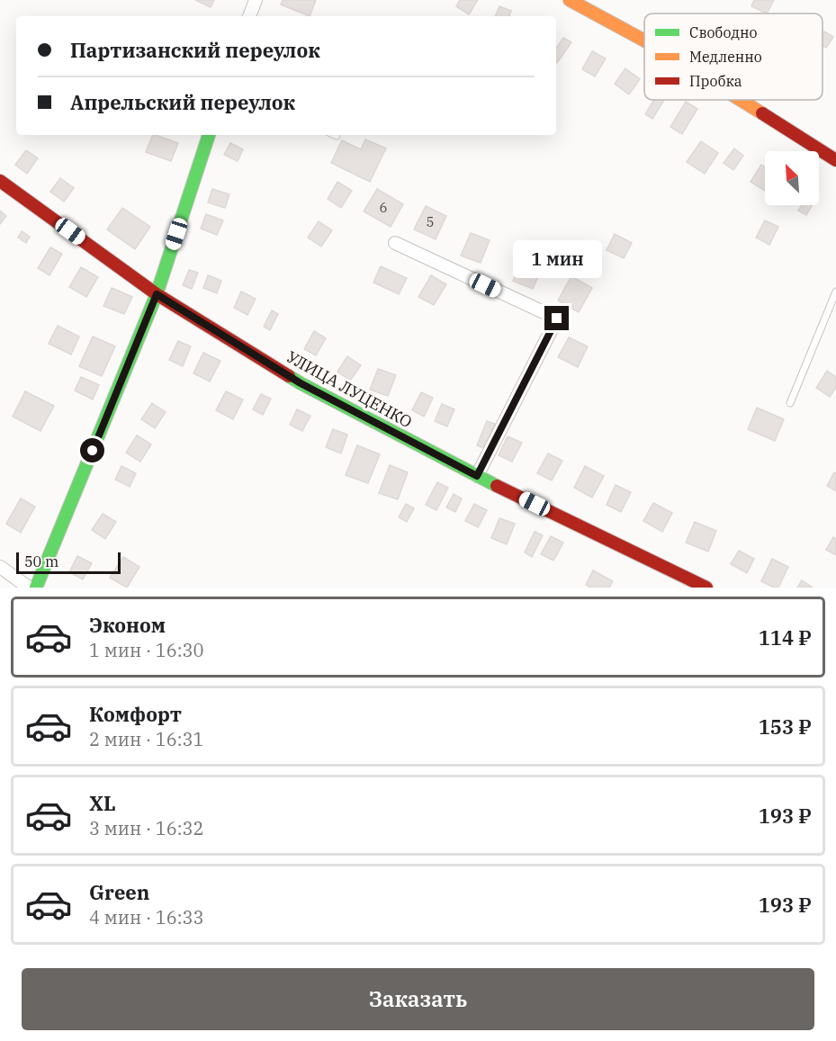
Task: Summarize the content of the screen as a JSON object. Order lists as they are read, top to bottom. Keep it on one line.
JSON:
{"streets":{"street":["УЛИЦА ЛУЦЕНКО"]},"house_numbers":["6","5"],"legend":["Свободно","Медленно","Пробка"],"scale_bar":"50 m","north":"top left","page":{"banner":["Партизанский переулок","Апрельский переулок"],"bubble":"1 мин","scale":"50 m","list":[{"name":"Эконом","note":"1 мин · 16:30","value":"114 ₽"},{"name":"Комфорт","note":"2 мин · 16:31","value":"153 ₽"},{"name":"XL","note":"3 мин · 16:32","value":"193 ₽"},{"name":"Green","note":"4 мин · 16:33","value":"193 ₽"}],"buttons":"Заказать"}}
